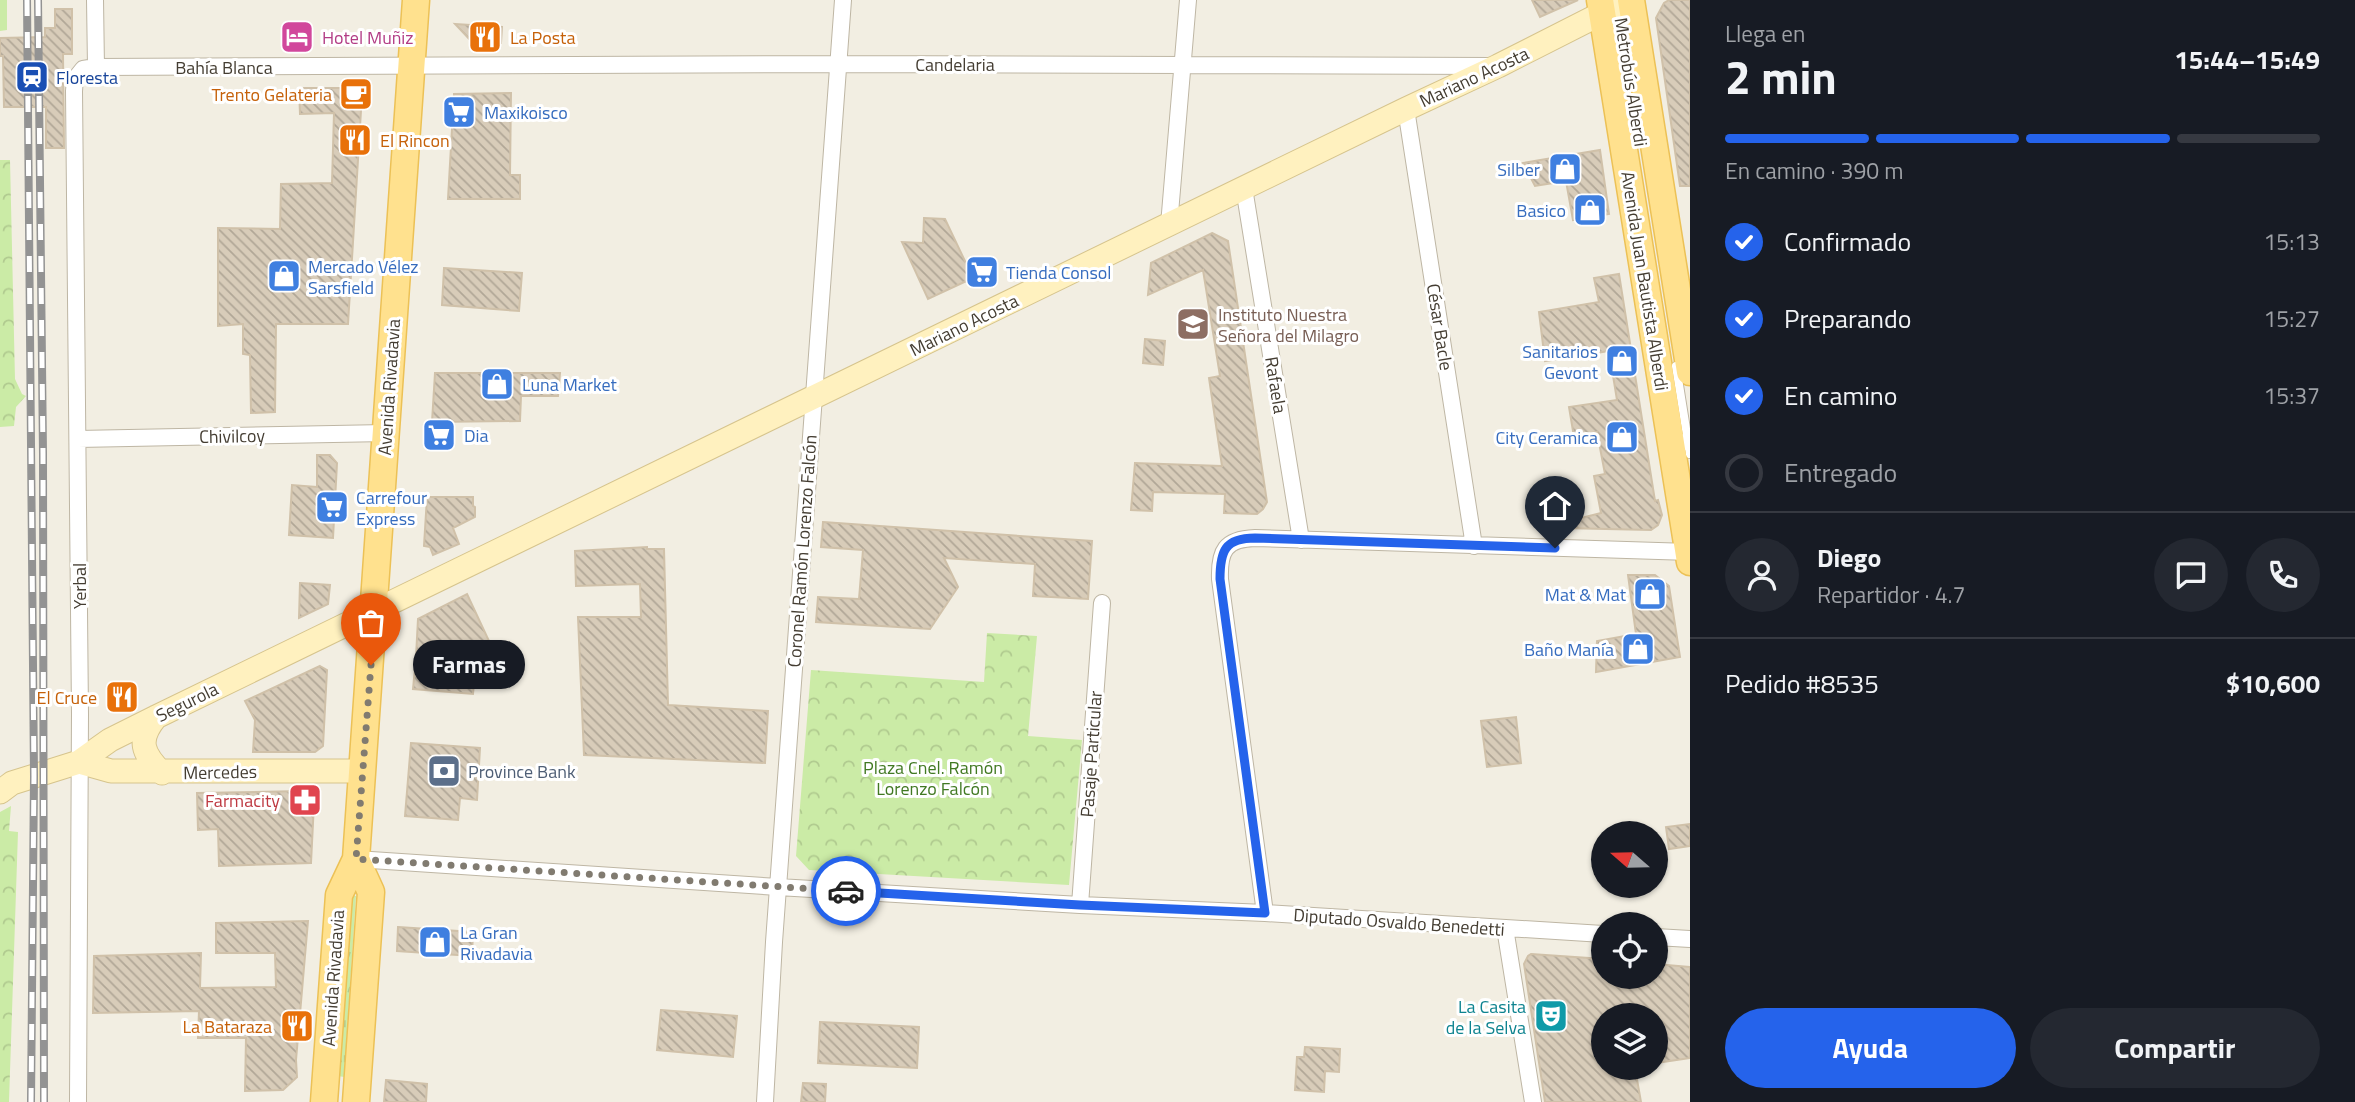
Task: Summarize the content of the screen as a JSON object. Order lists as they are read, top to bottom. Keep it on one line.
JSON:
{"streets":{"main road":["Avenida Juan Bautista Alberdi","Avenida Rivadavia"],"street":["Candelaria","Bahía Blanca","Mariano Acosta","César Bacle","Rafaela","Chivilcoy","Coronel Ramón Lorenzo Falcón","Yerbal","Segurola","Pasaje Particular","Mercedes","Diputado Osvaldo Benedetti"]},"crossings":[["Candelaria","Bahía Blanca"],["Candelaria","Mariano Acosta"],["Candelaria","Avenida Rivadavia"],["Candelaria","Coronel Ramón Lorenzo Falcón"],["Bahía Blanca","Avenida Rivadavia"],["Bahía Blanca","Yerbal"],["Mariano Acosta","Avenida Juan Bautista Alberdi"],["Mariano Acosta","César Bacle"],["Mariano Acosta","Rafaela"],["Mariano Acosta","Avenida Rivadavia"],["Mariano Acosta","Coronel Ramón Lorenzo Falcón"],["Mariano Acosta","Segurola"],["Avenida Rivadavia","Chivilcoy"],["Avenida Rivadavia","Segurola"],["Avenida Rivadavia","Mercedes"],["Avenida Rivadavia","Diputado Osvaldo Benedetti"],["Chivilcoy","Yerbal"],["Coronel Ramón Lorenzo Falcón","Diputado Osvaldo Benedetti"],["Yerbal","Segurola"],["Yerbal","Mercedes"],["Segurola","Mercedes"],["Pasaje Particular","Diputado Osvaldo Benedetti"]],"parks":["Plaza Cnel. Ramón Lorenzo Falcón"],"places":{"hotel":["Hotel Muñiz"],"restaurant":["La Posta","El Rincon","El Cruce","La Bataraza"],"station":["Floresta"],"cafe":["Trento Gelateria"],"supermarket":["Maxikoisco","Tienda Consol","Dia","Carrefour Express"],"shop":["Silber","Basico","Mercado Vélez Sarsfield","Sanitarios Gevont","Luna Market","City Ceramica","Mat & Mat","Baño Manía","La Gran Rivadavia"],"school or university":["Instituto Nuestra Señora del Milagro"],"other":["Farmas"],"bank":["Province Bank"],"pharmacy":["Farmacity"],"theatre":["La Casita de la Selva"]},"north":"left","page":{"heading":["2 min","Llega en","15:44–15:49"],"panel":["Diego","Repartidor · 4.7","Pedido #8535","$10,600"],"bar":"En camino · 390 m","list":[["Confirmado","15:13"],["Preparando","15:27"],["En camino","15:37"],"Entregado"],"bubble":"Farmas","buttons":["Ayuda","Compartir"]}}
